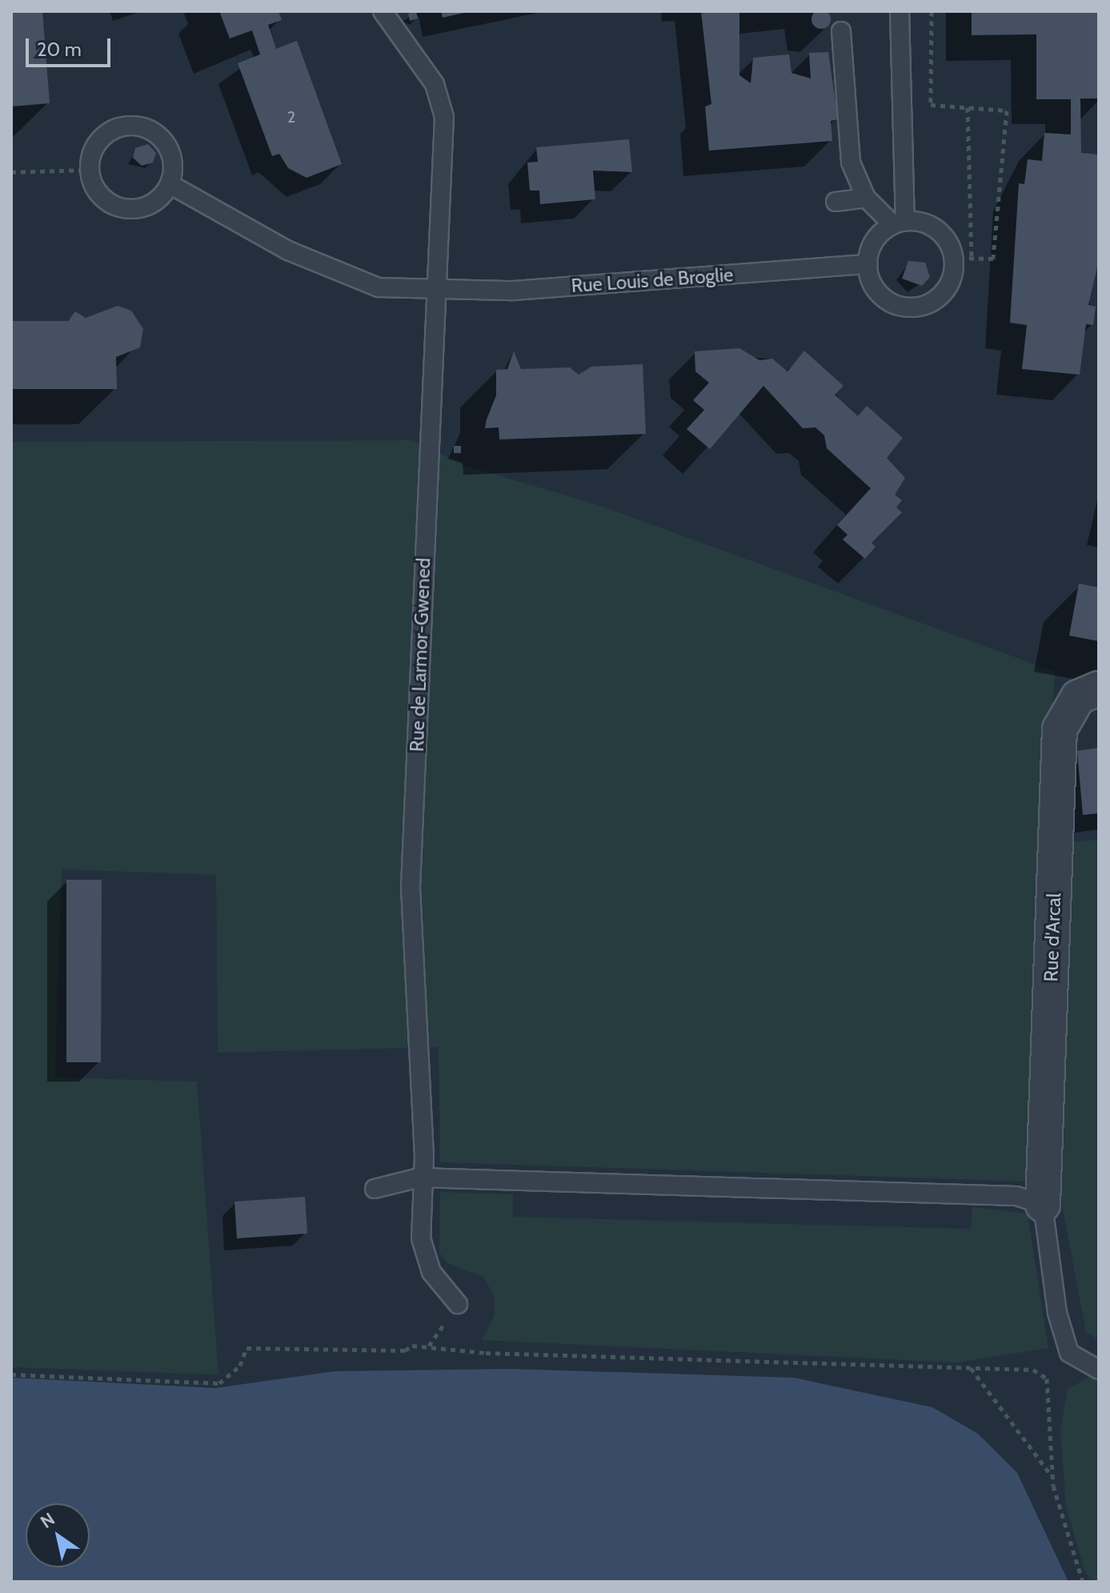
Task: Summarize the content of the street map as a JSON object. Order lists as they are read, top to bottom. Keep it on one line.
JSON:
{"streets":{"street":["Rue d'Arcal"],"lane":["Rue Louis de Broglie","Rue de Larmor-Gwened"]},"crossings":[["Rue Louis de Broglie","Rue de Larmor-Gwened"]],"house_numbers":["2"],"scale_bar":"20 m","north":"top left"}
